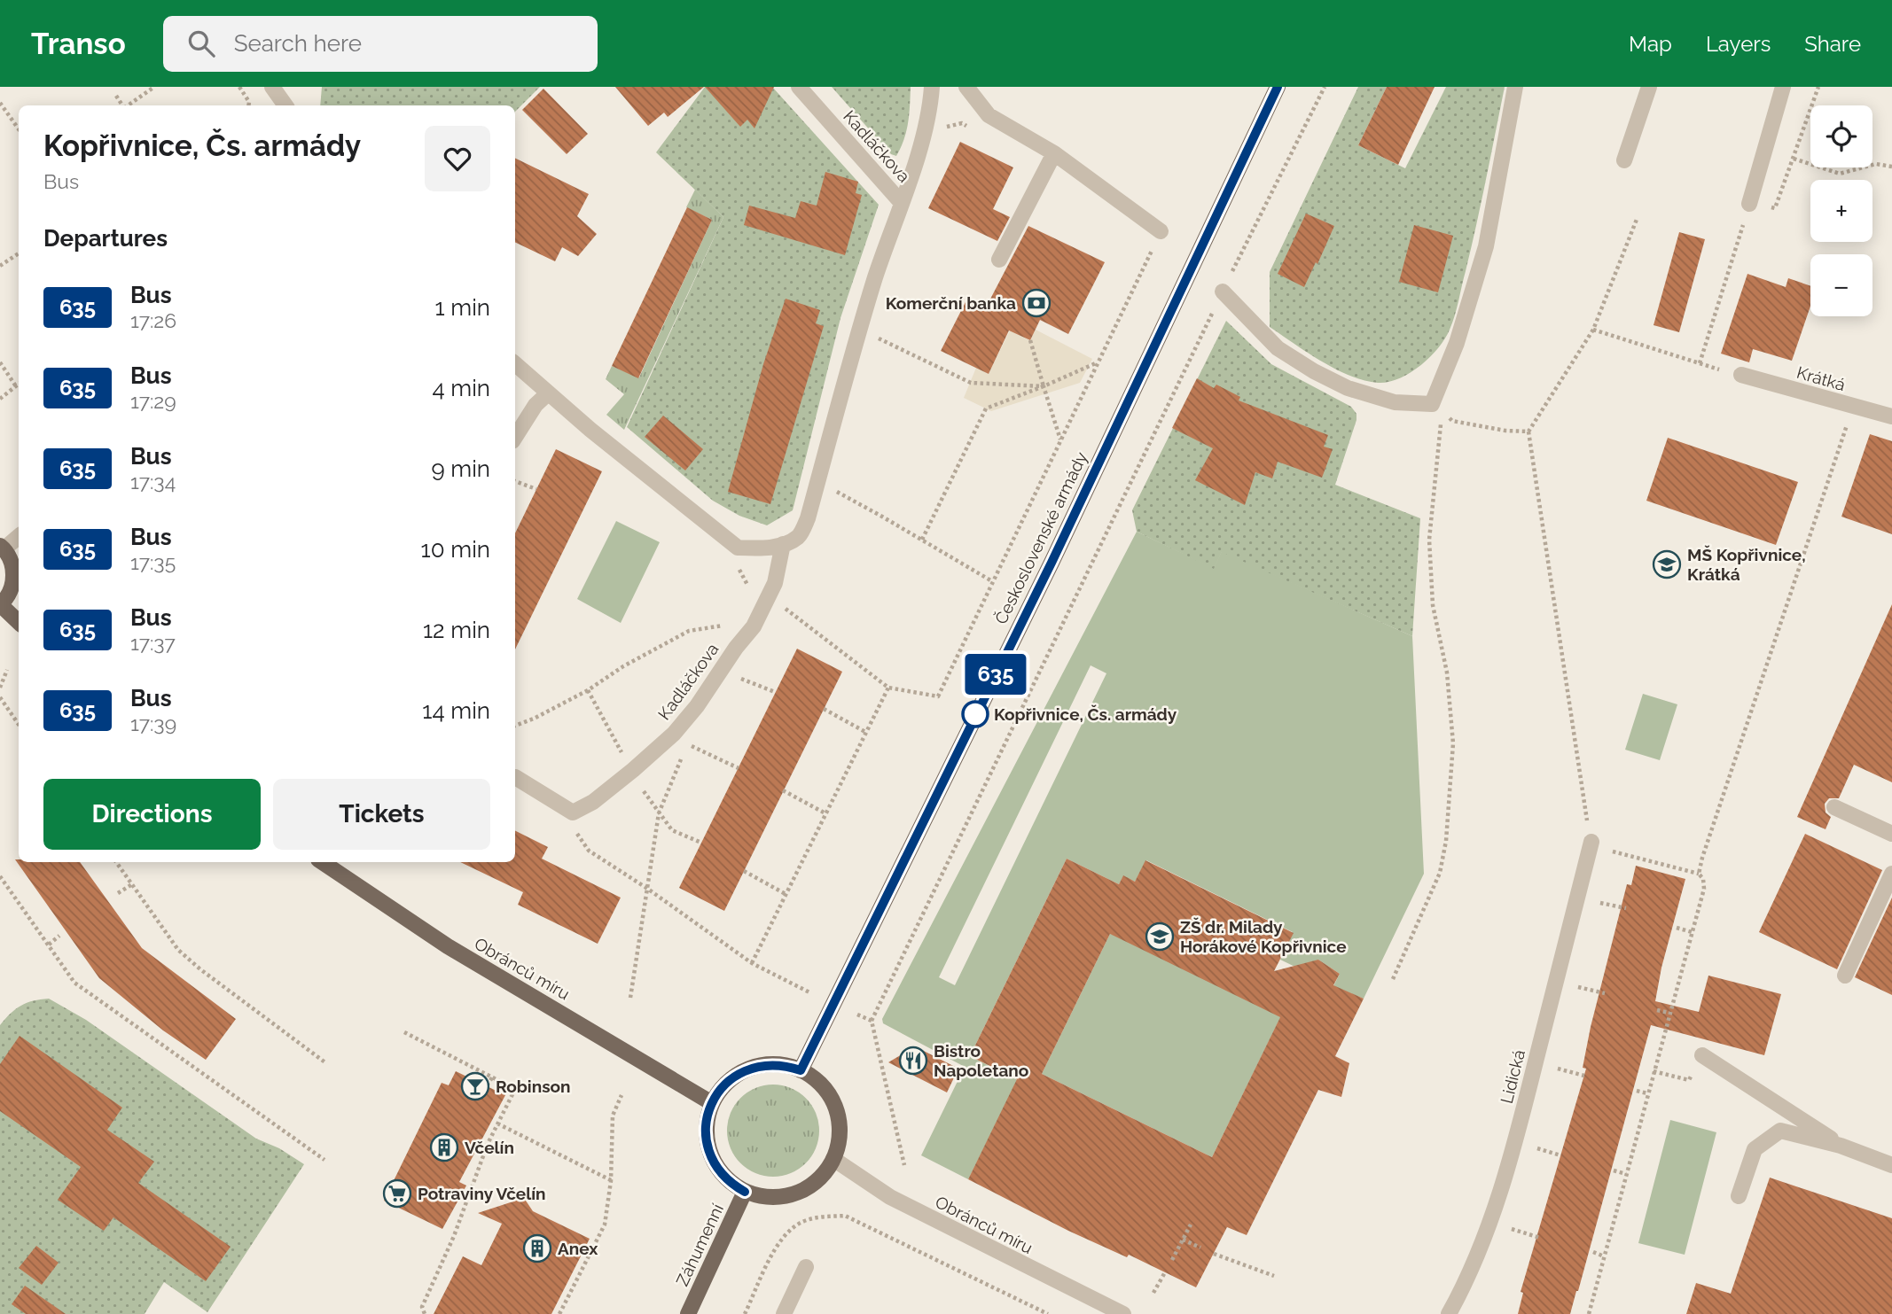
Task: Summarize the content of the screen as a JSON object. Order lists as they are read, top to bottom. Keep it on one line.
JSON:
{"streets":{"main road":["Československé armády","Obránců míru","Záhumenní"],"street":["Kadláčkova","Krátká","Lidická"]},"crossings":[["Československé armády","Obránců míru"],["Československé armády","Záhumenní"],["Obránců míru","Záhumenní"]],"places":{"bank":["Komerční banka"],"school or university":["MŠ Kopřivnice, Krátká","ZŠ dr. Milady Horákové Kopřivnice"],"other":["Kopřivnice, Čs. armády"],"restaurant":["Bistro Napoletano"],"bar":["Robinson"],"building":["Včelín","Anex"],"supermarket":["Potraviny Včelín"]},"lines":["bus line 635"],"page":{"header":"Transo","search":"Search here","nav":["Map","Layers","Share"],"on_map":"635","map_buttons":["+","−"],"heading":[["Kopřivnice, Čs. armády","Bus"],"Departures"],"list":[{"mark":"635","name":"Bus","note":"17:26","value":"1 min"},{"mark":"635","name":"Bus","note":"17:29","value":"4 min"},{"mark":"635","name":"Bus","note":"17:34","value":"9 min"},{"mark":"635","name":"Bus","note":"17:35","value":"10 min"},{"mark":"635","name":"Bus","note":"17:37","value":"12 min"},{"mark":"635","name":"Bus","note":"17:39","value":"14 min"}],"buttons":["Directions","Tickets"]}}
